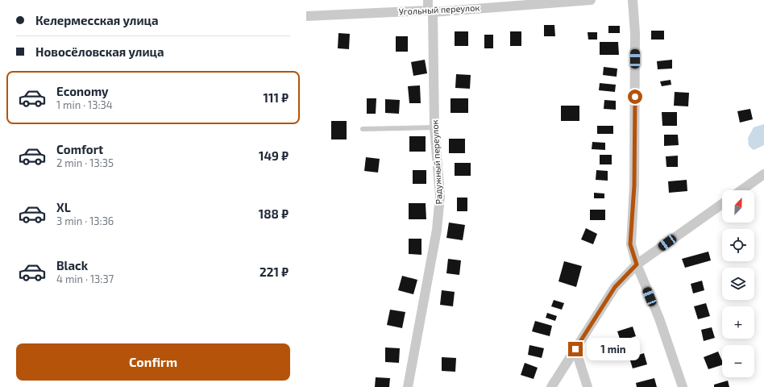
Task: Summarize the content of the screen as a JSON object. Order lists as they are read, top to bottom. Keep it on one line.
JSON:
{"streets":{"street":["Угольный переулок","Радужный переулок"]},"crossings":[["Угольный переулок","Радужный переулок"]],"north":"top right","page":{"banner":["Келермесская улица","Новосёловская улица"],"list":[{"name":"Economy","note":"1 min · 13:34","value":"111 ₽"},{"name":"Comfort","note":"2 min · 13:35","value":"149 ₽"},{"name":"XL","note":"3 min · 13:36","value":"188 ₽"},{"name":"Black","note":"4 min · 13:37","value":"221 ₽"}],"map_buttons":["+","−"],"buttons":"Confirm","bubble":"1 min"}}
